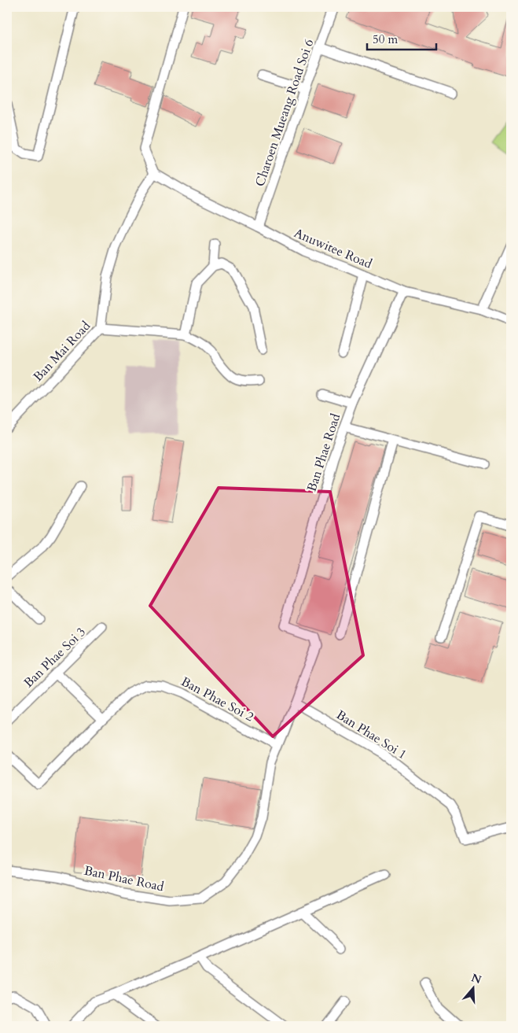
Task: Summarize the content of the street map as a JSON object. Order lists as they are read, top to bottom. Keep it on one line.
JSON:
{"streets":{"street":["Charoen Mueang Road Soi 6","Anuwitee Road","Ban Mai Road","Ban Phae Road","Ban Phae Soi 3","Ban Phae Soi 2","Ban Phae Soi 1"]},"crossings":[["Charoen Mueang Road Soi 6","Anuwitee Road"],["Anuwitee Road","Ban Mai Road"],["Anuwitee Road","Ban Phae Road"],["Ban Phae Road","Ban Phae Soi 2"],["Ban Phae Road","Ban Phae Soi 1"]],"scale_bar":"50 m","north":"top"}
